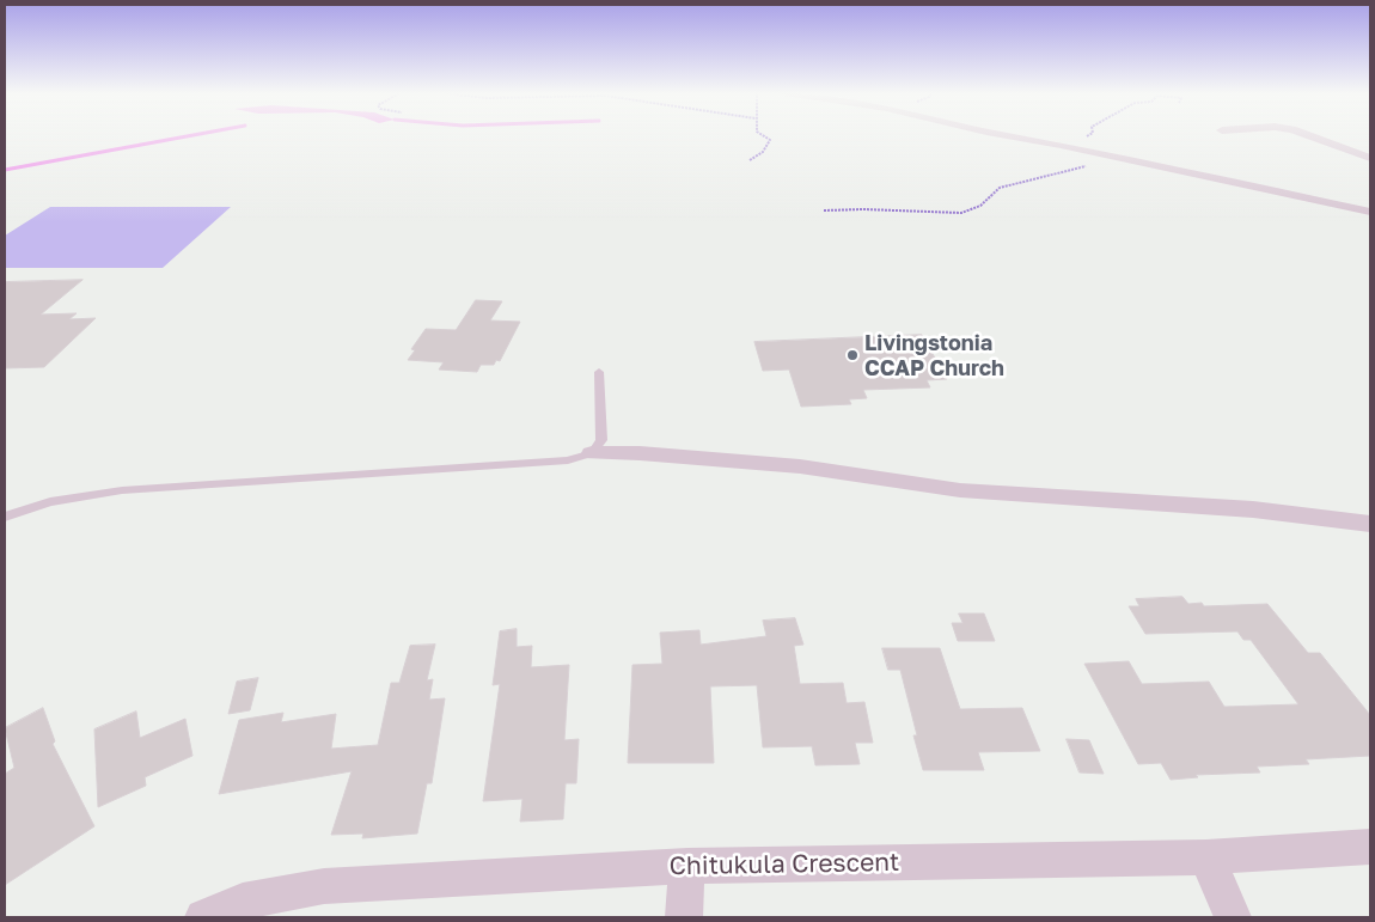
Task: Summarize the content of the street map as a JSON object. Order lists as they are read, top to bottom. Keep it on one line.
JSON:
{"streets":{"street":["Chitukula Crescent"]},"places":["Livingstonia CCAP Church"]}
